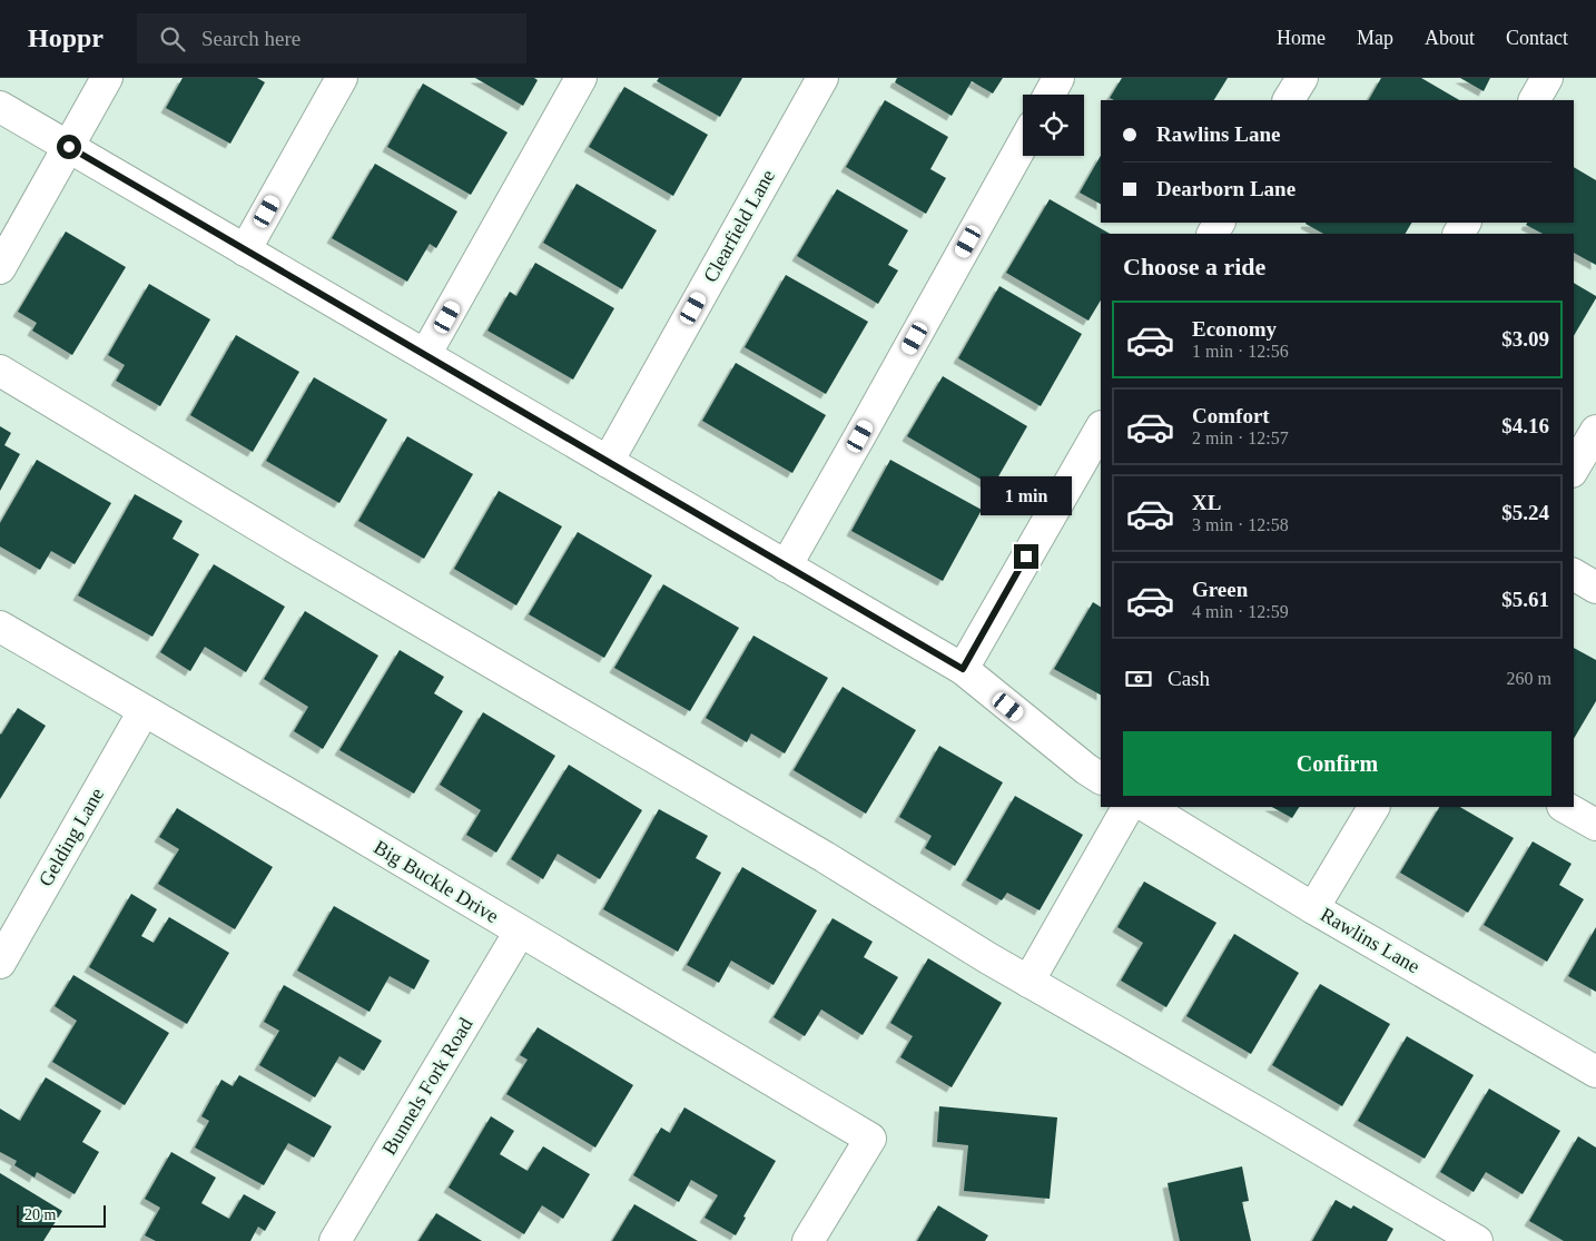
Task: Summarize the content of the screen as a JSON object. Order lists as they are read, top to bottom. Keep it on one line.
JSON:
{"streets":{"street":["Clearfield Lane","Gelding Lane","Big Buckle Drive","Rawlins Lane","Bunnels Fork Road"]},"crossings":[["Gelding Lane","Big Buckle Drive"],["Big Buckle Drive","Bunnels Fork Road"]],"scale_bar":"20 m","page":{"header":"Hoppr","search":"Search here","nav":["Home","Map","About","Contact"],"banner":["Rawlins Lane","Dearborn Lane"],"heading":"Choose a ride","list":[{"name":"Economy","note":"1 min · 12:56","value":"$3.09"},{"name":"Comfort","note":"2 min · 12:57","value":"$4.16"},{"name":"XL","note":"3 min · 12:58","value":"$5.24"},{"name":"Green","note":"4 min · 12:59","value":"$5.61"}],"bubble":"1 min","pay":["Cash","260 m"],"buttons":"Confirm","scale":"20 m"}}
